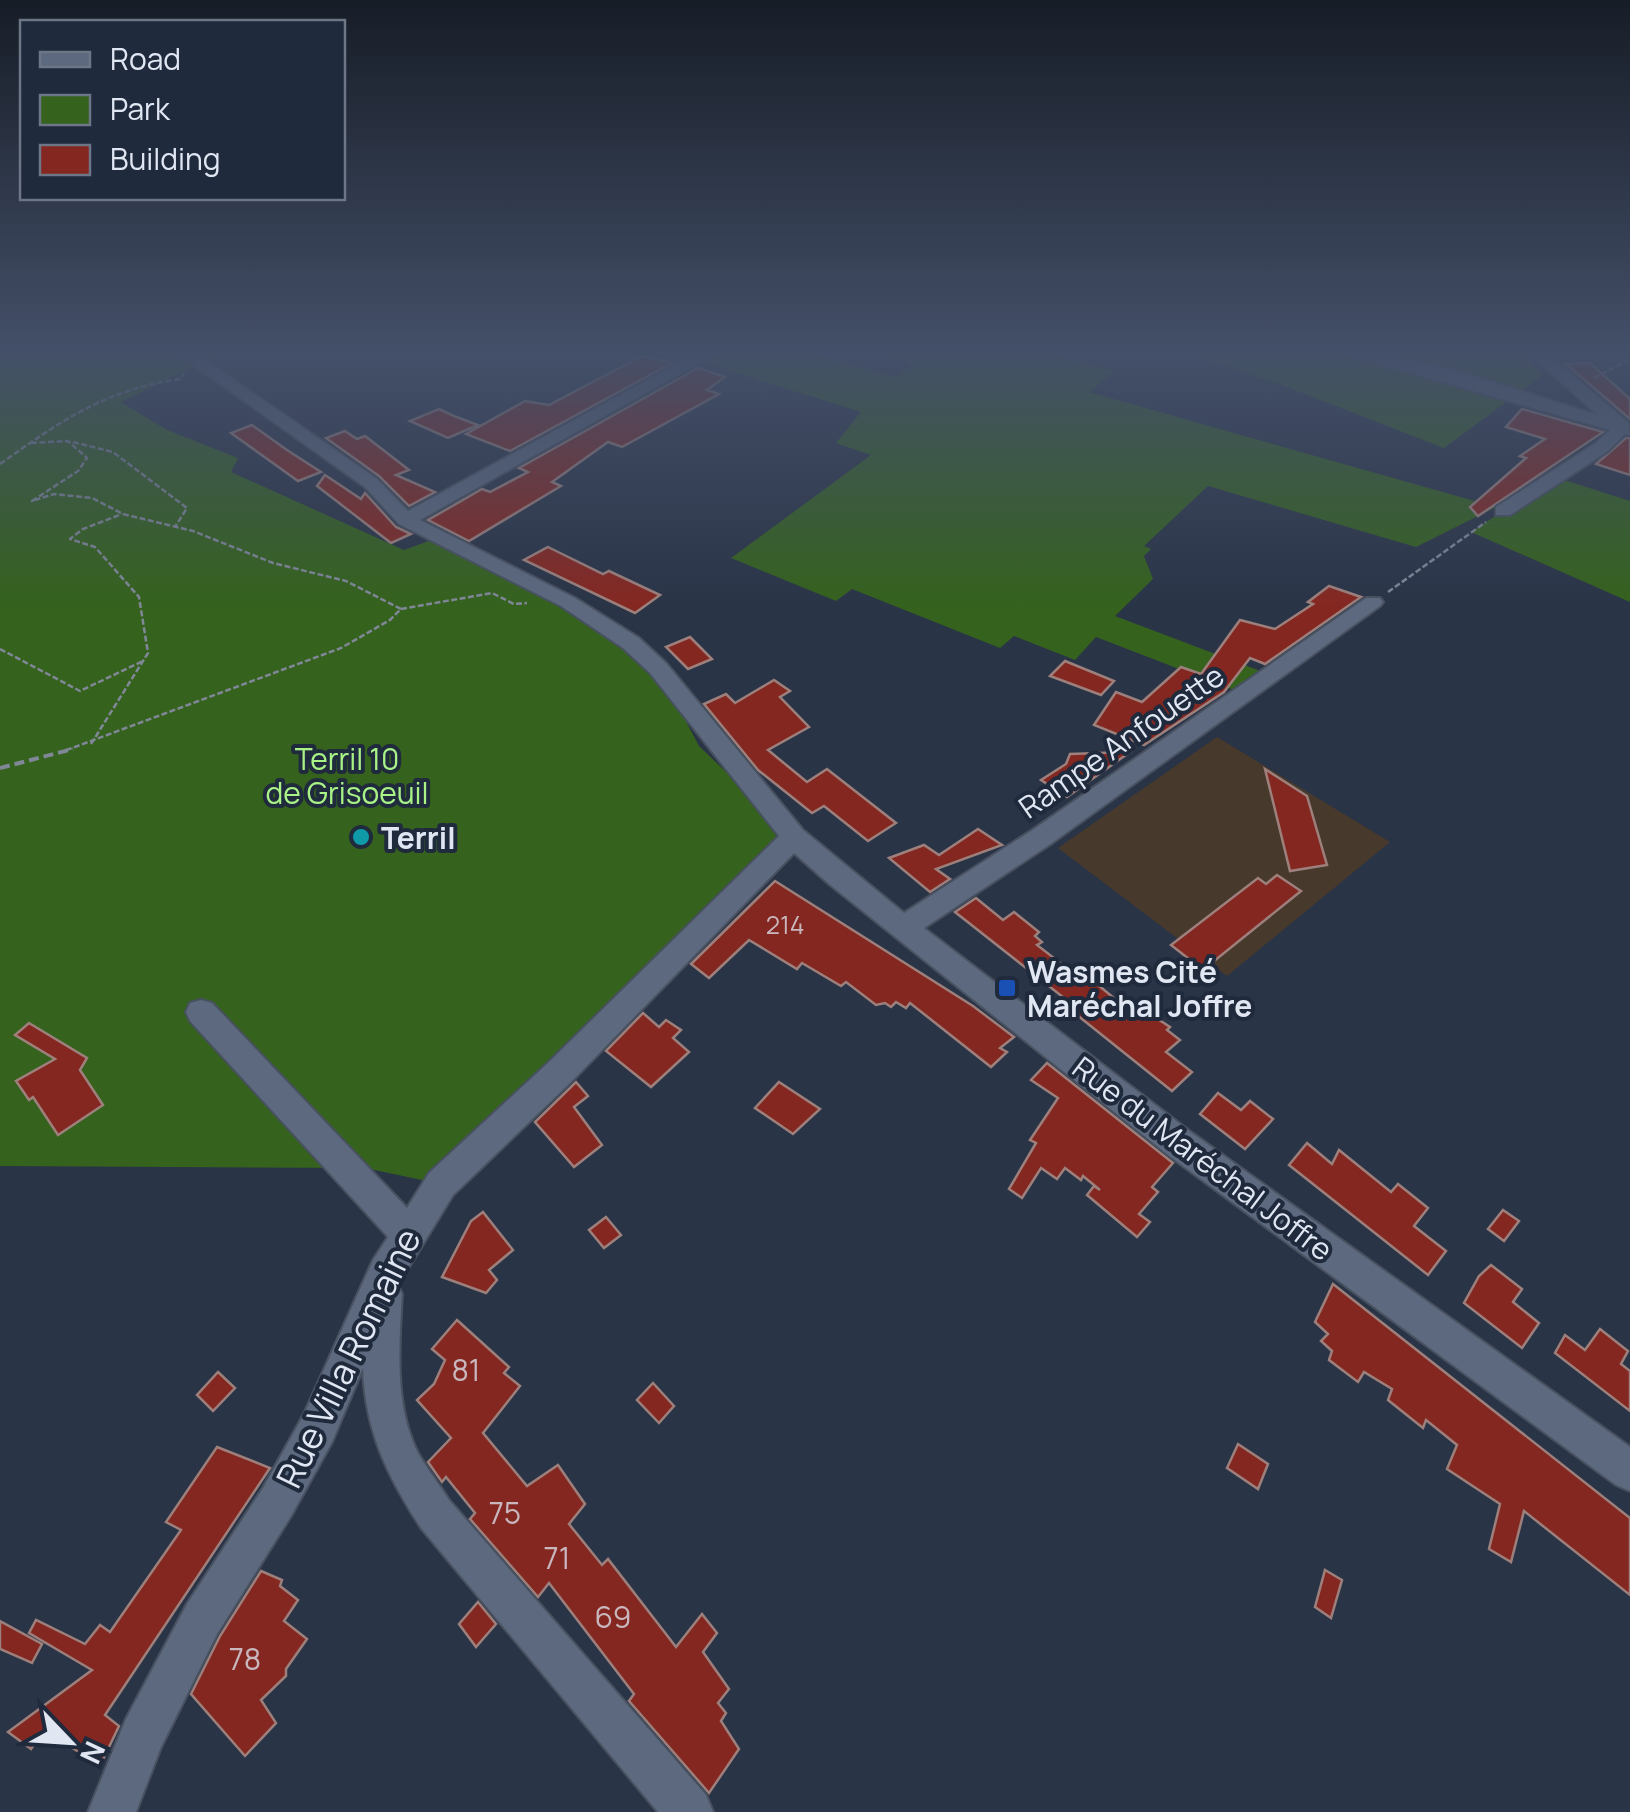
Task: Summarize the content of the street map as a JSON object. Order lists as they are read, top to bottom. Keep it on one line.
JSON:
{"streets":{"street":["Rampe Anfouette","Rue du Maréchal Joffre","Rue Villa Romaine"]},"crossings":[["Rampe Anfouette","Rue du Maréchal Joffre"],["Rue du Maréchal Joffre","Rue Villa Romaine"]],"parks":["Terril 10 de Grisoeuil"],"places":{"other":["Terril"],"transit":["Wasmes Cité Maréchal Joffre"]},"house_numbers":["214","81","75","71","69","78"],"legend":["Road","Park","Building"],"north":"bottom right"}
